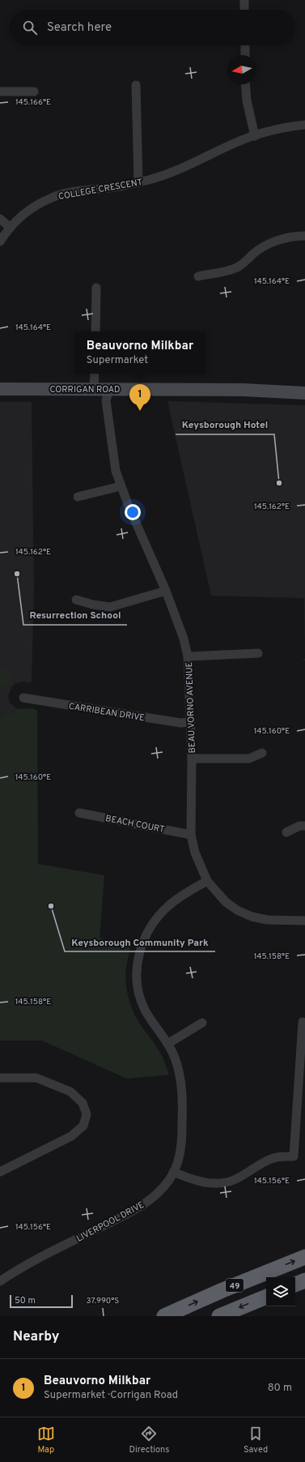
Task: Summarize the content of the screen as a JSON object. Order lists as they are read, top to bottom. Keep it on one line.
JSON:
{"streets":{"highway":["49"],"main road":["CORRIGAN ROAD"],"street":["COLLEGE CRESCENT","BEAU VORNO AVENUE","CARRIBEAN DRIVE","BEACH COURT","LIVERPOOL DRIVE"]},"crossings":[["CORRIGAN ROAD","BEAU VORNO AVENUE"],["BEAU VORNO AVENUE","CARRIBEAN DRIVE"],["BEAU VORNO AVENUE","BEACH COURT"],["BEAU VORNO AVENUE","LIVERPOOL DRIVE"]],"places":["Keysborough Hotel","Resurrection School","Keysborough Community Park"],"scale_bar":"50 m","north":"left","page":{"search":"Search here","popup":["Beauvorno Milkbar","Supermarket"],"pins":"1","scale":"50 m","heading":"Nearby","list":[{"mark":"1","name":"Beauvorno Milkbar","note":"Supermarket · Corrigan Road","value":"80 m"}],"nav":["Map","Directions","Saved"]},"coordinates":["145.166°E","145.164°E","145.162°E","145.160°E","145.158°E","145.156°E","37.990°S"]}
